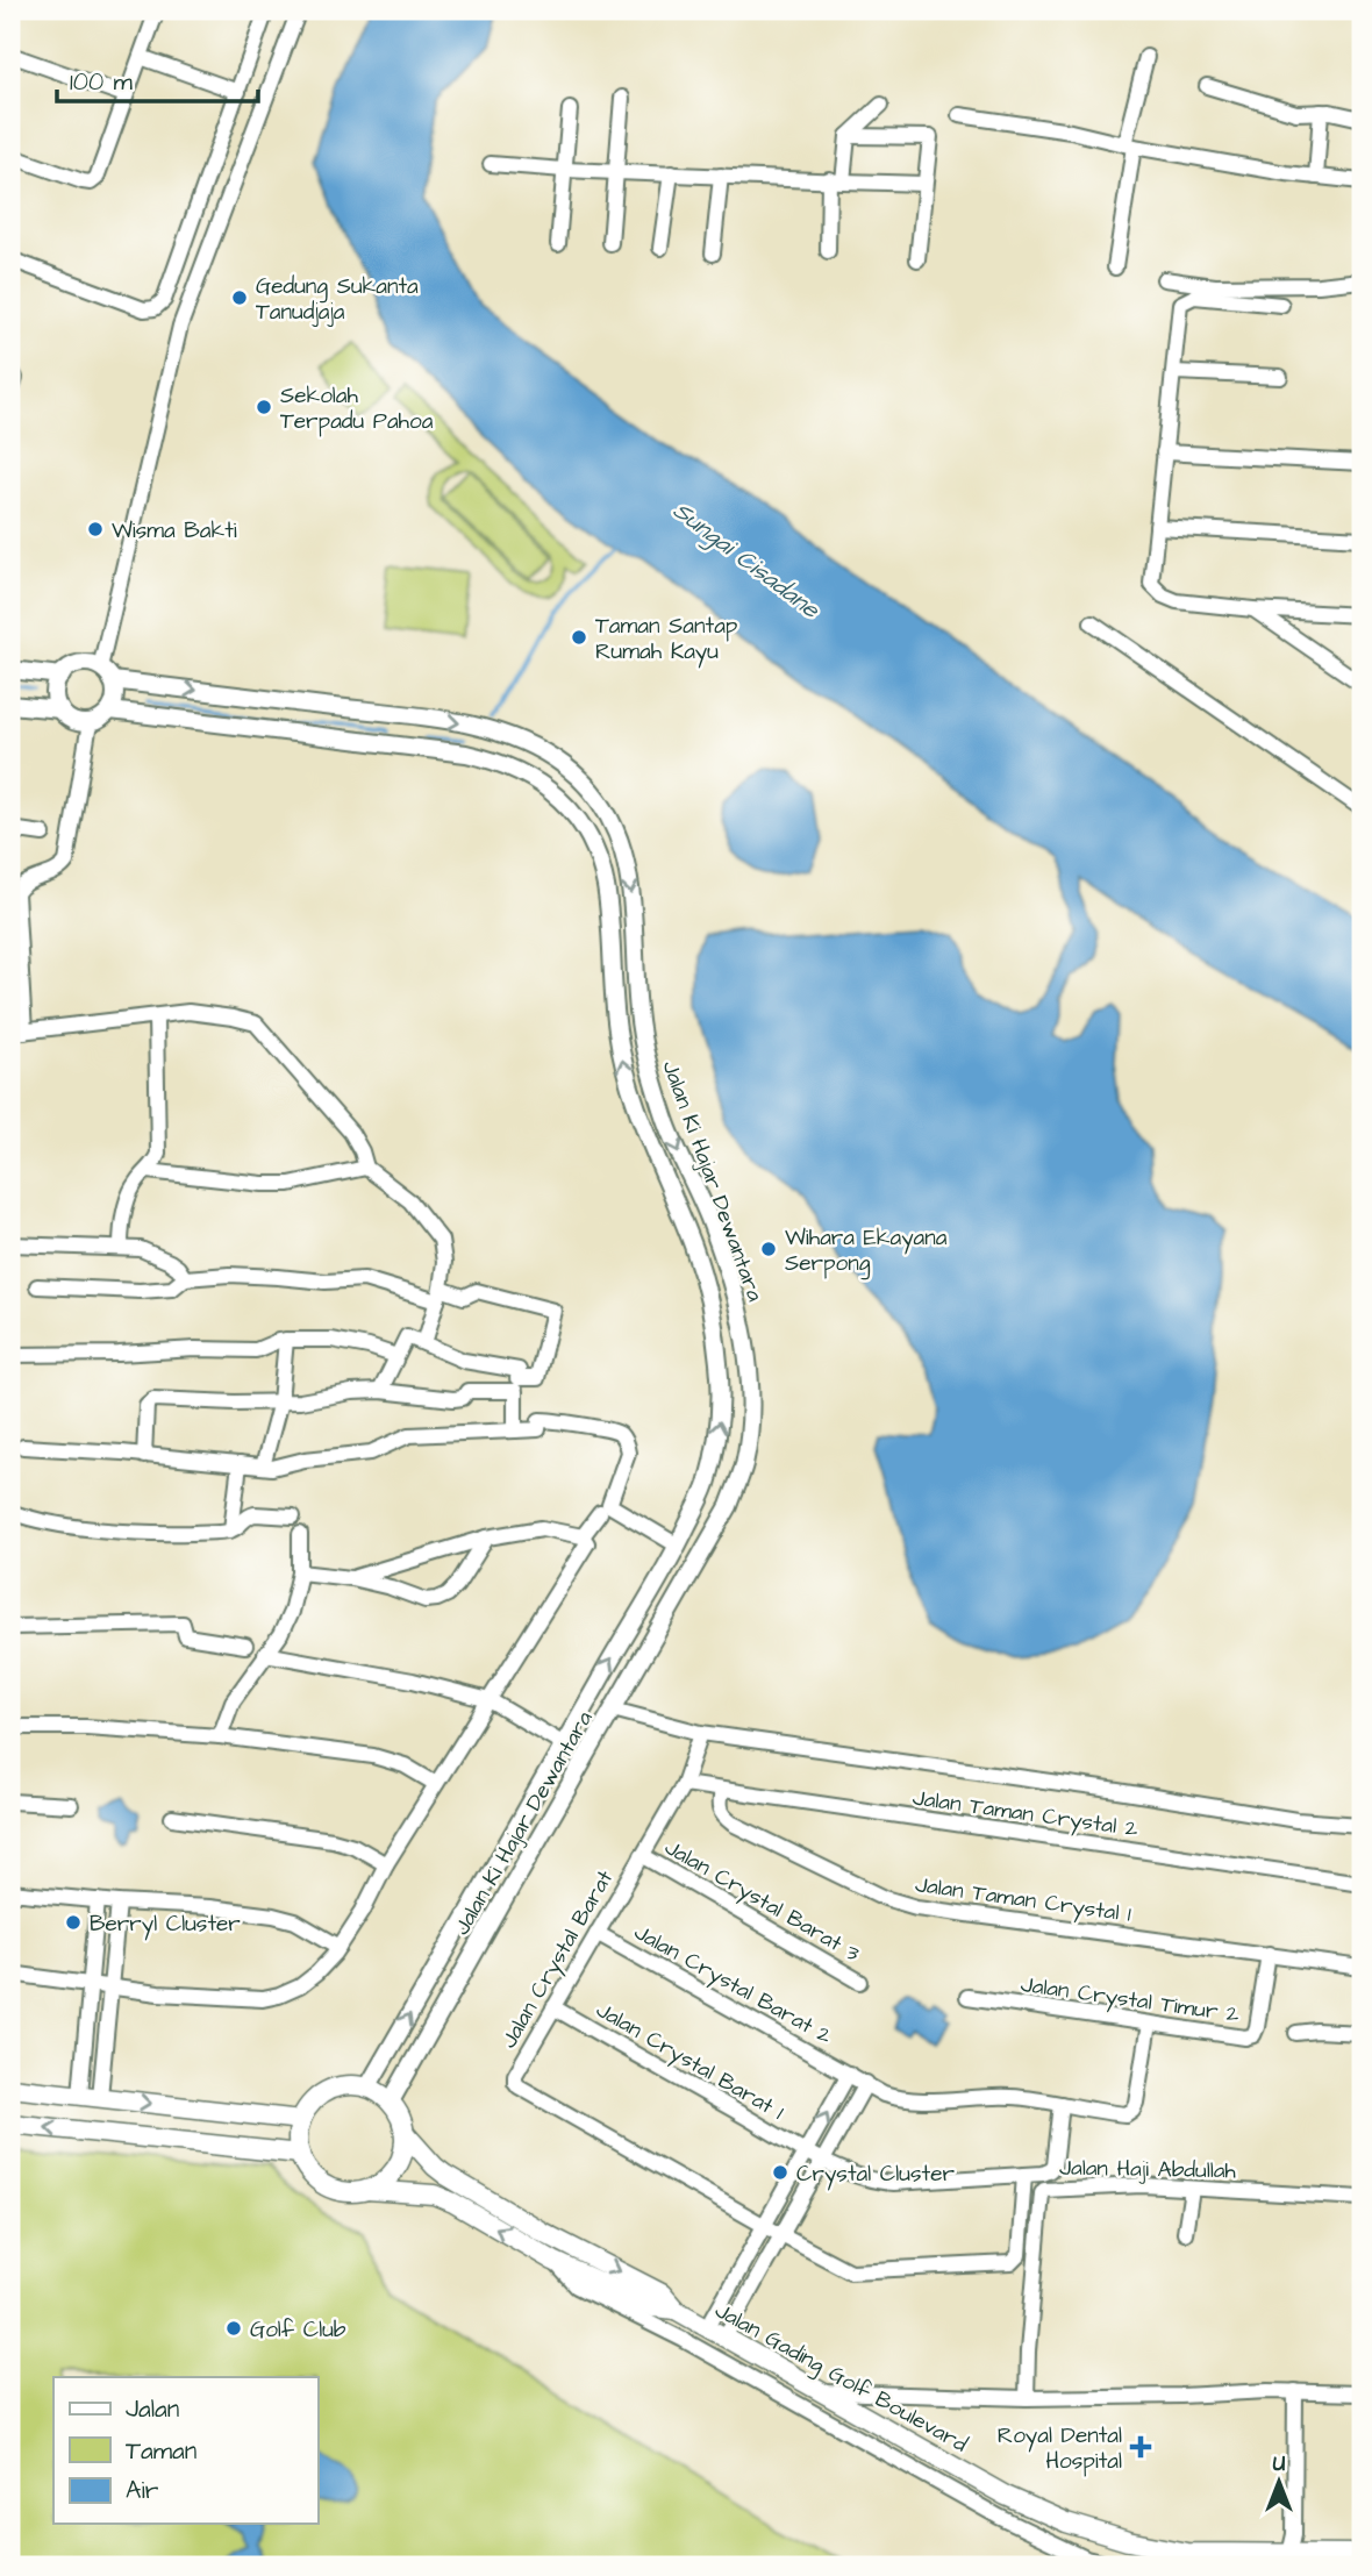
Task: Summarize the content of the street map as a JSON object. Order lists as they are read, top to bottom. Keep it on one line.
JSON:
{"streets":{"main road":["Jalan Gading Golf Boulevard"],"street":["Jalan Ki Hajar Dewantara","Jalan Taman Crystal 2","Jalan Taman Crystal 1","Jalan Crystal Barat 3","Jalan Crystal Barat","Jalan Crystal Barat 2","Jalan Crystal Timur 2","Jalan Crystal Barat 1","Jalan Haji Abdullah"]},"crossings":[["Jalan Ki Hajar Dewantara","Jalan Gading Golf Boulevard"],["Jalan Taman Crystal 2","Jalan Taman Crystal 1"],["Jalan Taman Crystal 2","Jalan Crystal Barat"],["Jalan Taman Crystal 1","Jalan Crystal Timur 2"],["Jalan Crystal Barat 3","Jalan Crystal Barat"],["Jalan Crystal Barat","Jalan Crystal Barat 2"],["Jalan Crystal Barat","Jalan Crystal Barat 1"],["Jalan Crystal Barat 2","Jalan Crystal Timur 2"]],"water":["Sungai Cisadane"],"places":{"other":["Gedung Sukanta Tanudjaja","Sekolah Terpadu Pahoa","Wisma Bakti","Taman Santap Rumah Kayu","Wihara Ekayana Serpong","Berryl Cluster","Crystal Cluster","Golf Club"],"health":["Royal Dental Hospital"]},"legend":["Jalan","Taman","Air"],"scale_bar":"100 m","north":"top"}
